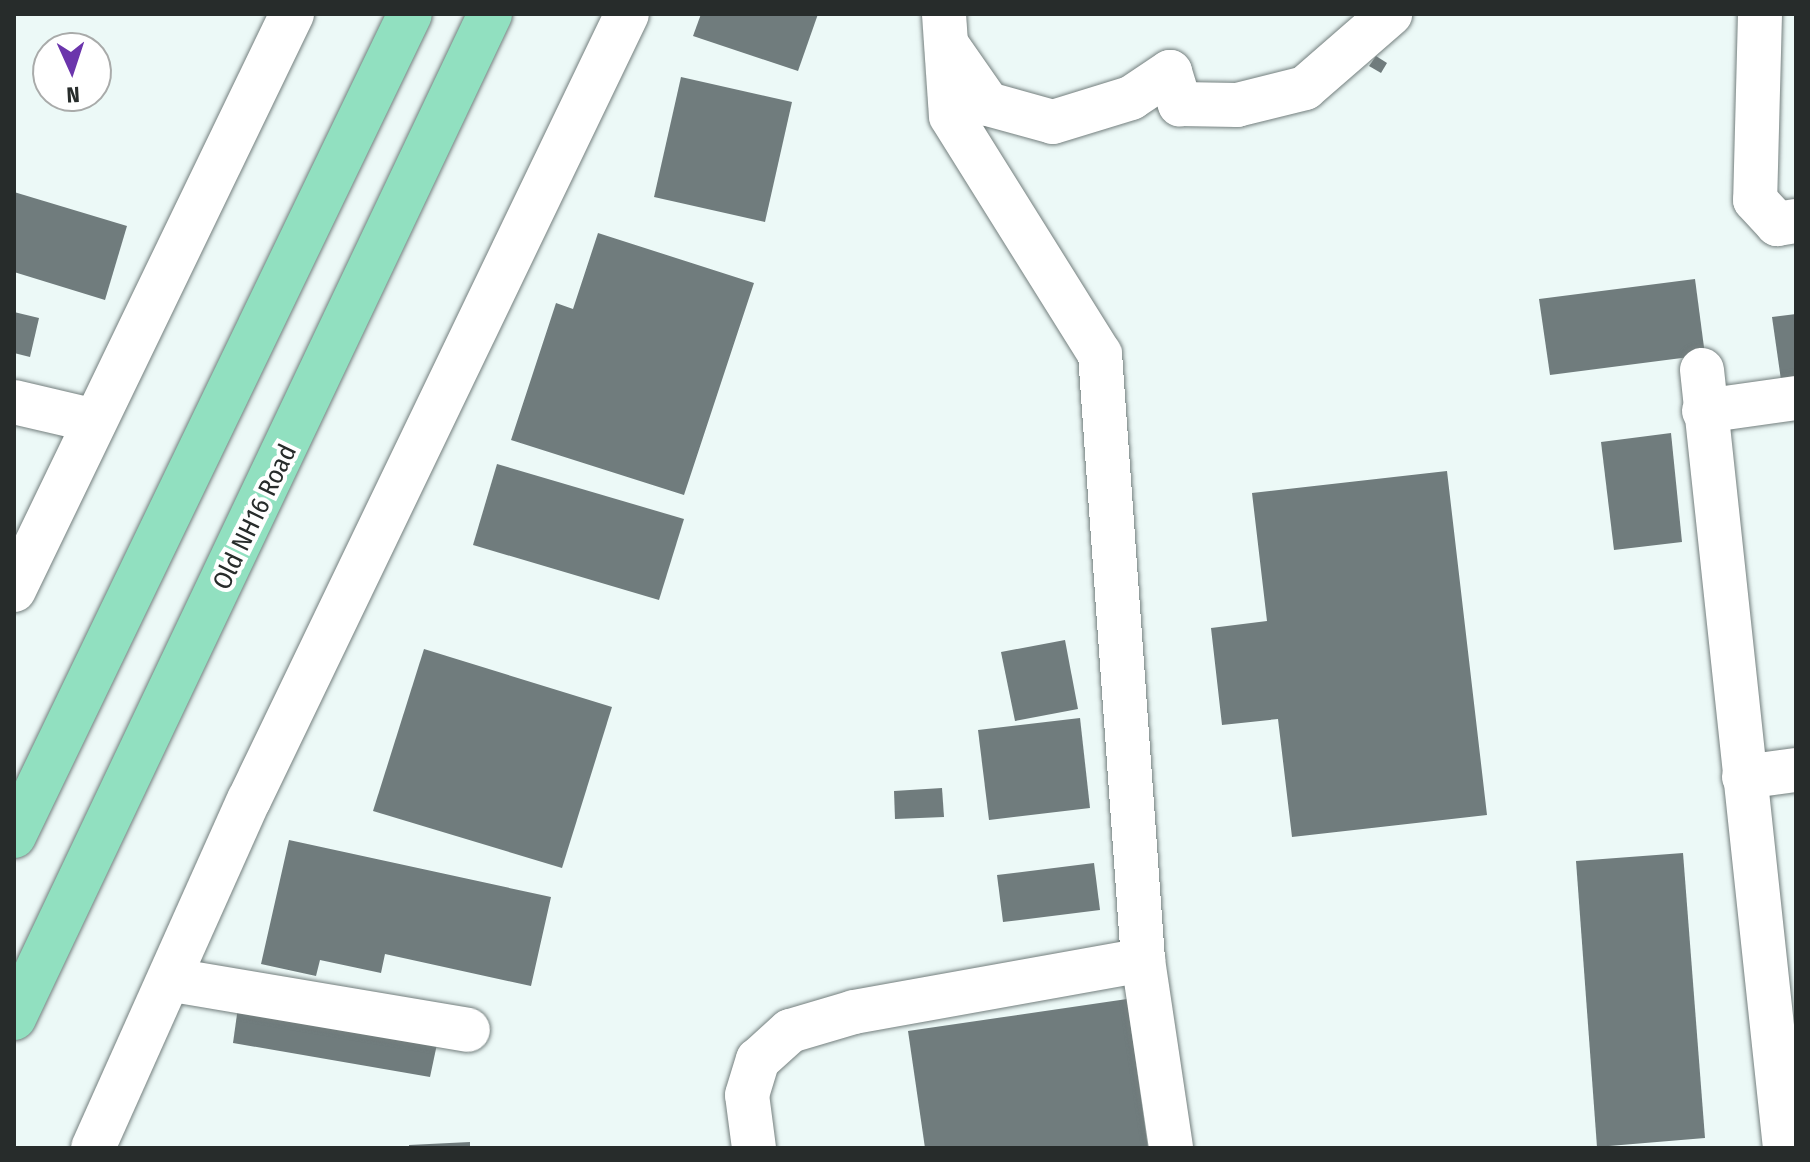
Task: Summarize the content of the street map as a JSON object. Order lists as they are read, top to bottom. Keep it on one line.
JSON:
{"streets":{"main road":["Old NH16 Road"]},"north":"bottom"}
